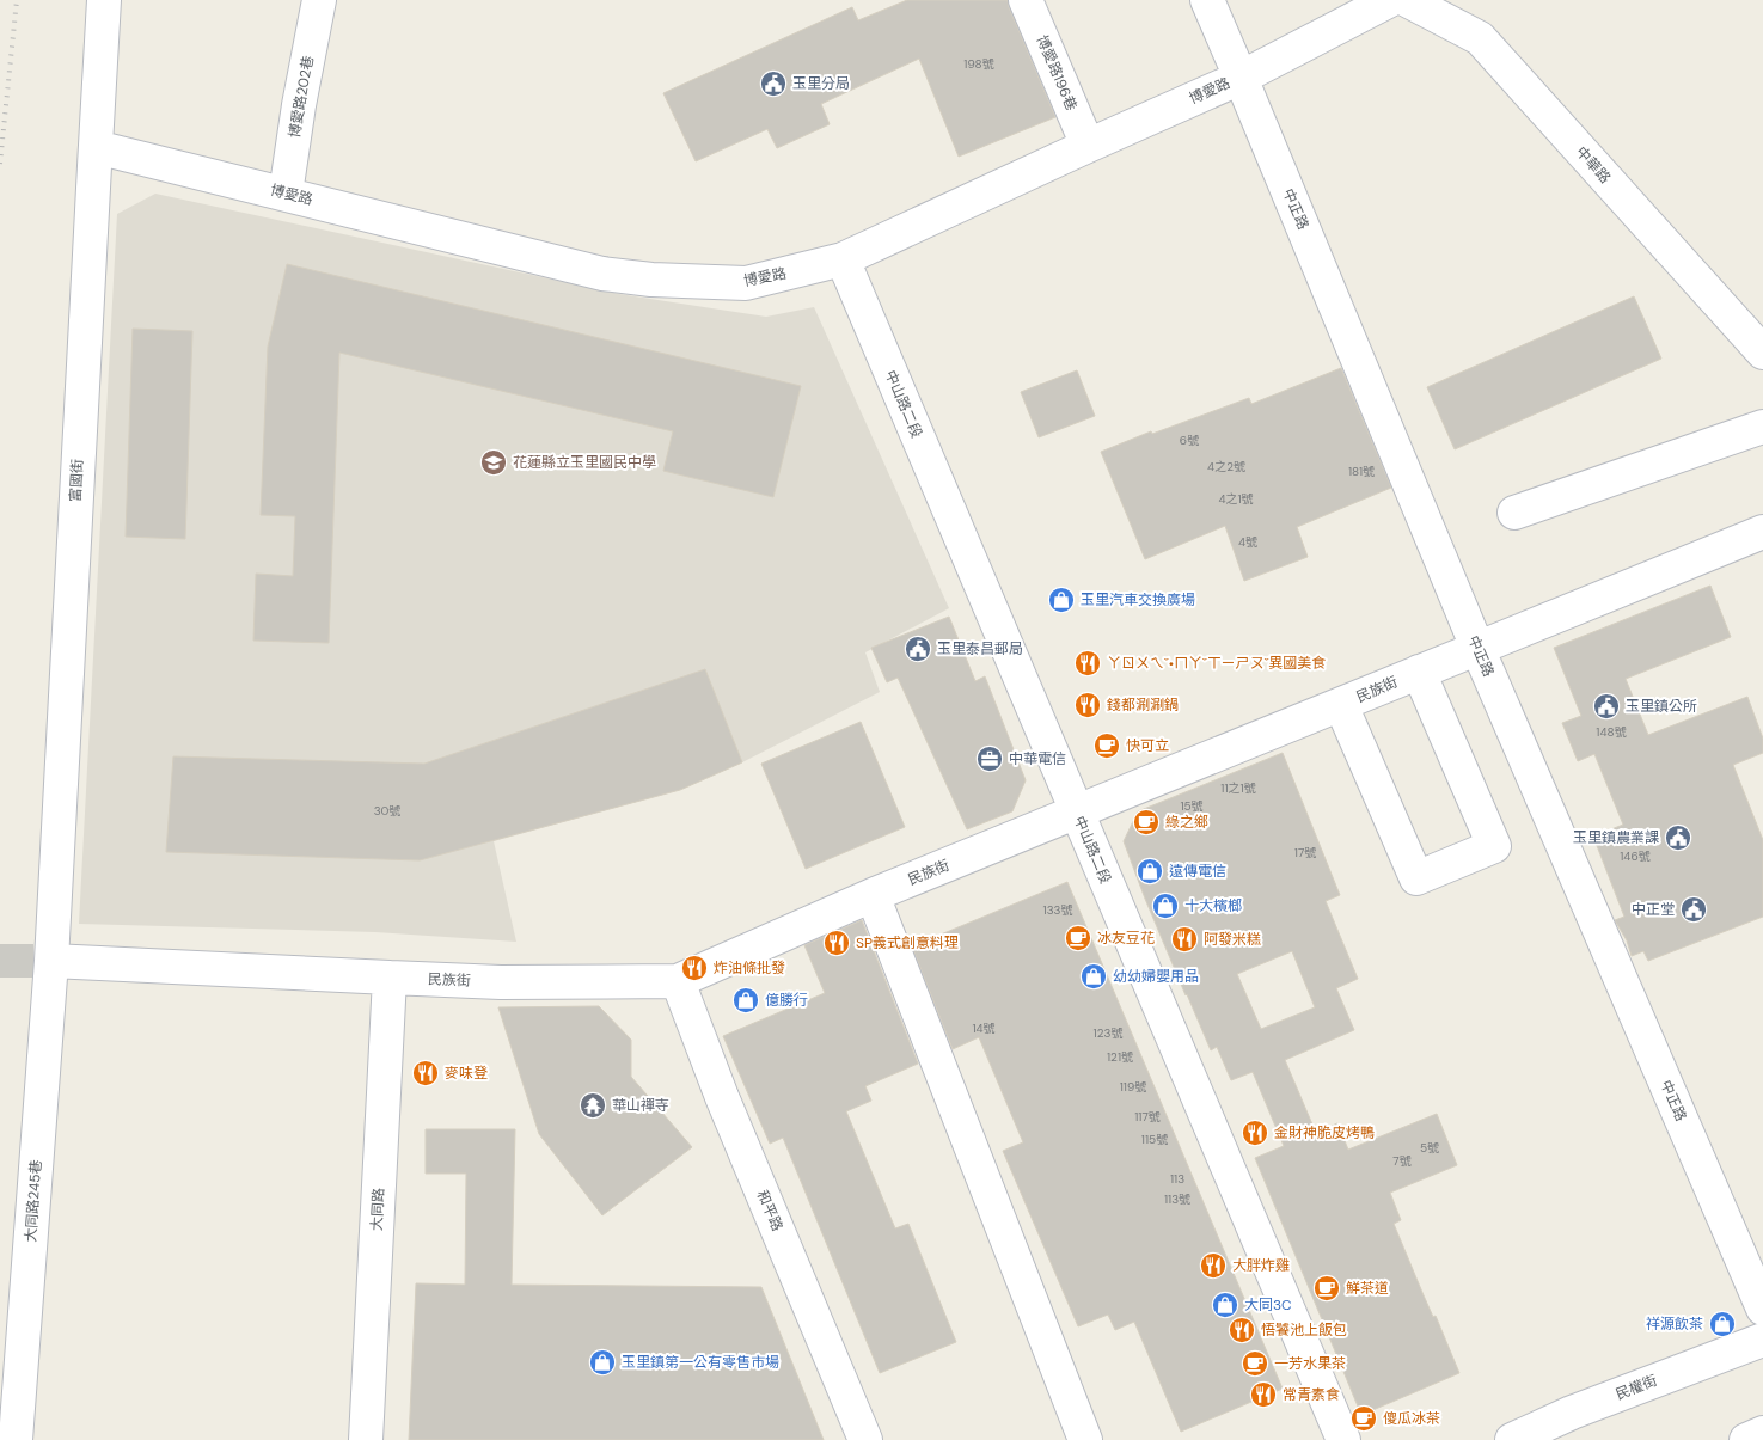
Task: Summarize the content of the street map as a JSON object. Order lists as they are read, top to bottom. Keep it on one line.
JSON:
{"streets":{"street":["博愛路196巷","博愛路","博愛路202巷","中華路","中正路","中山路二段","富國街","民族街","大同路245巷","大同路","和平路","民權街"]},"crossings":[["博愛路196巷","博愛路"],["博愛路","博愛路202巷"],["博愛路","中正路"],["博愛路","中山路二段"],["博愛路","富國街"],["中正路","民族街"],["中山路二段","民族街"],["富國街","民族街"],["富國街","大同路245巷"],["民族街","大同路245巷"],["民族街","大同路"],["民族街","和平路"]],"places":{"public building":["玉里分局","玉里泰昌郵局","玉里鎮公所","玉里鎮農業課","中正堂"],"school or university":["花蓮縣立玉里國民中學"],"shop":["玉里汽車交換廣場","遠傳電信","十大檳榔","幼幼婦嬰用品","億勝行","大同3C","祥源飲茶","玉里鎮第一公有零售市場"],"restaurant":["ㄚㄖㄨㄟˇ•ㄇㄚˇㄒㄧㄕㄡˇ異國美食","錢都涮涮鍋","阿發米糕","SP義式創意料理","炸油條批發","麥味登","金財神脆皮烤鴨","大胖炸雞","悟饕池上飯包","常青素食"],"cafe":["快可立","綠之鄉","冰友豆花","鮮茶道","一芳水果茶","傻瓜冰茶"],"office":["中華電信"],"temple":["華山禪寺"]},"house_numbers":["198號","6號","4之2號","181號","4之1號","4號","148號","11之1號","15號","30號","17號","146號","133號","14號","123號","121號","119號","117號","115號","5號","7號","113","113號"]}
